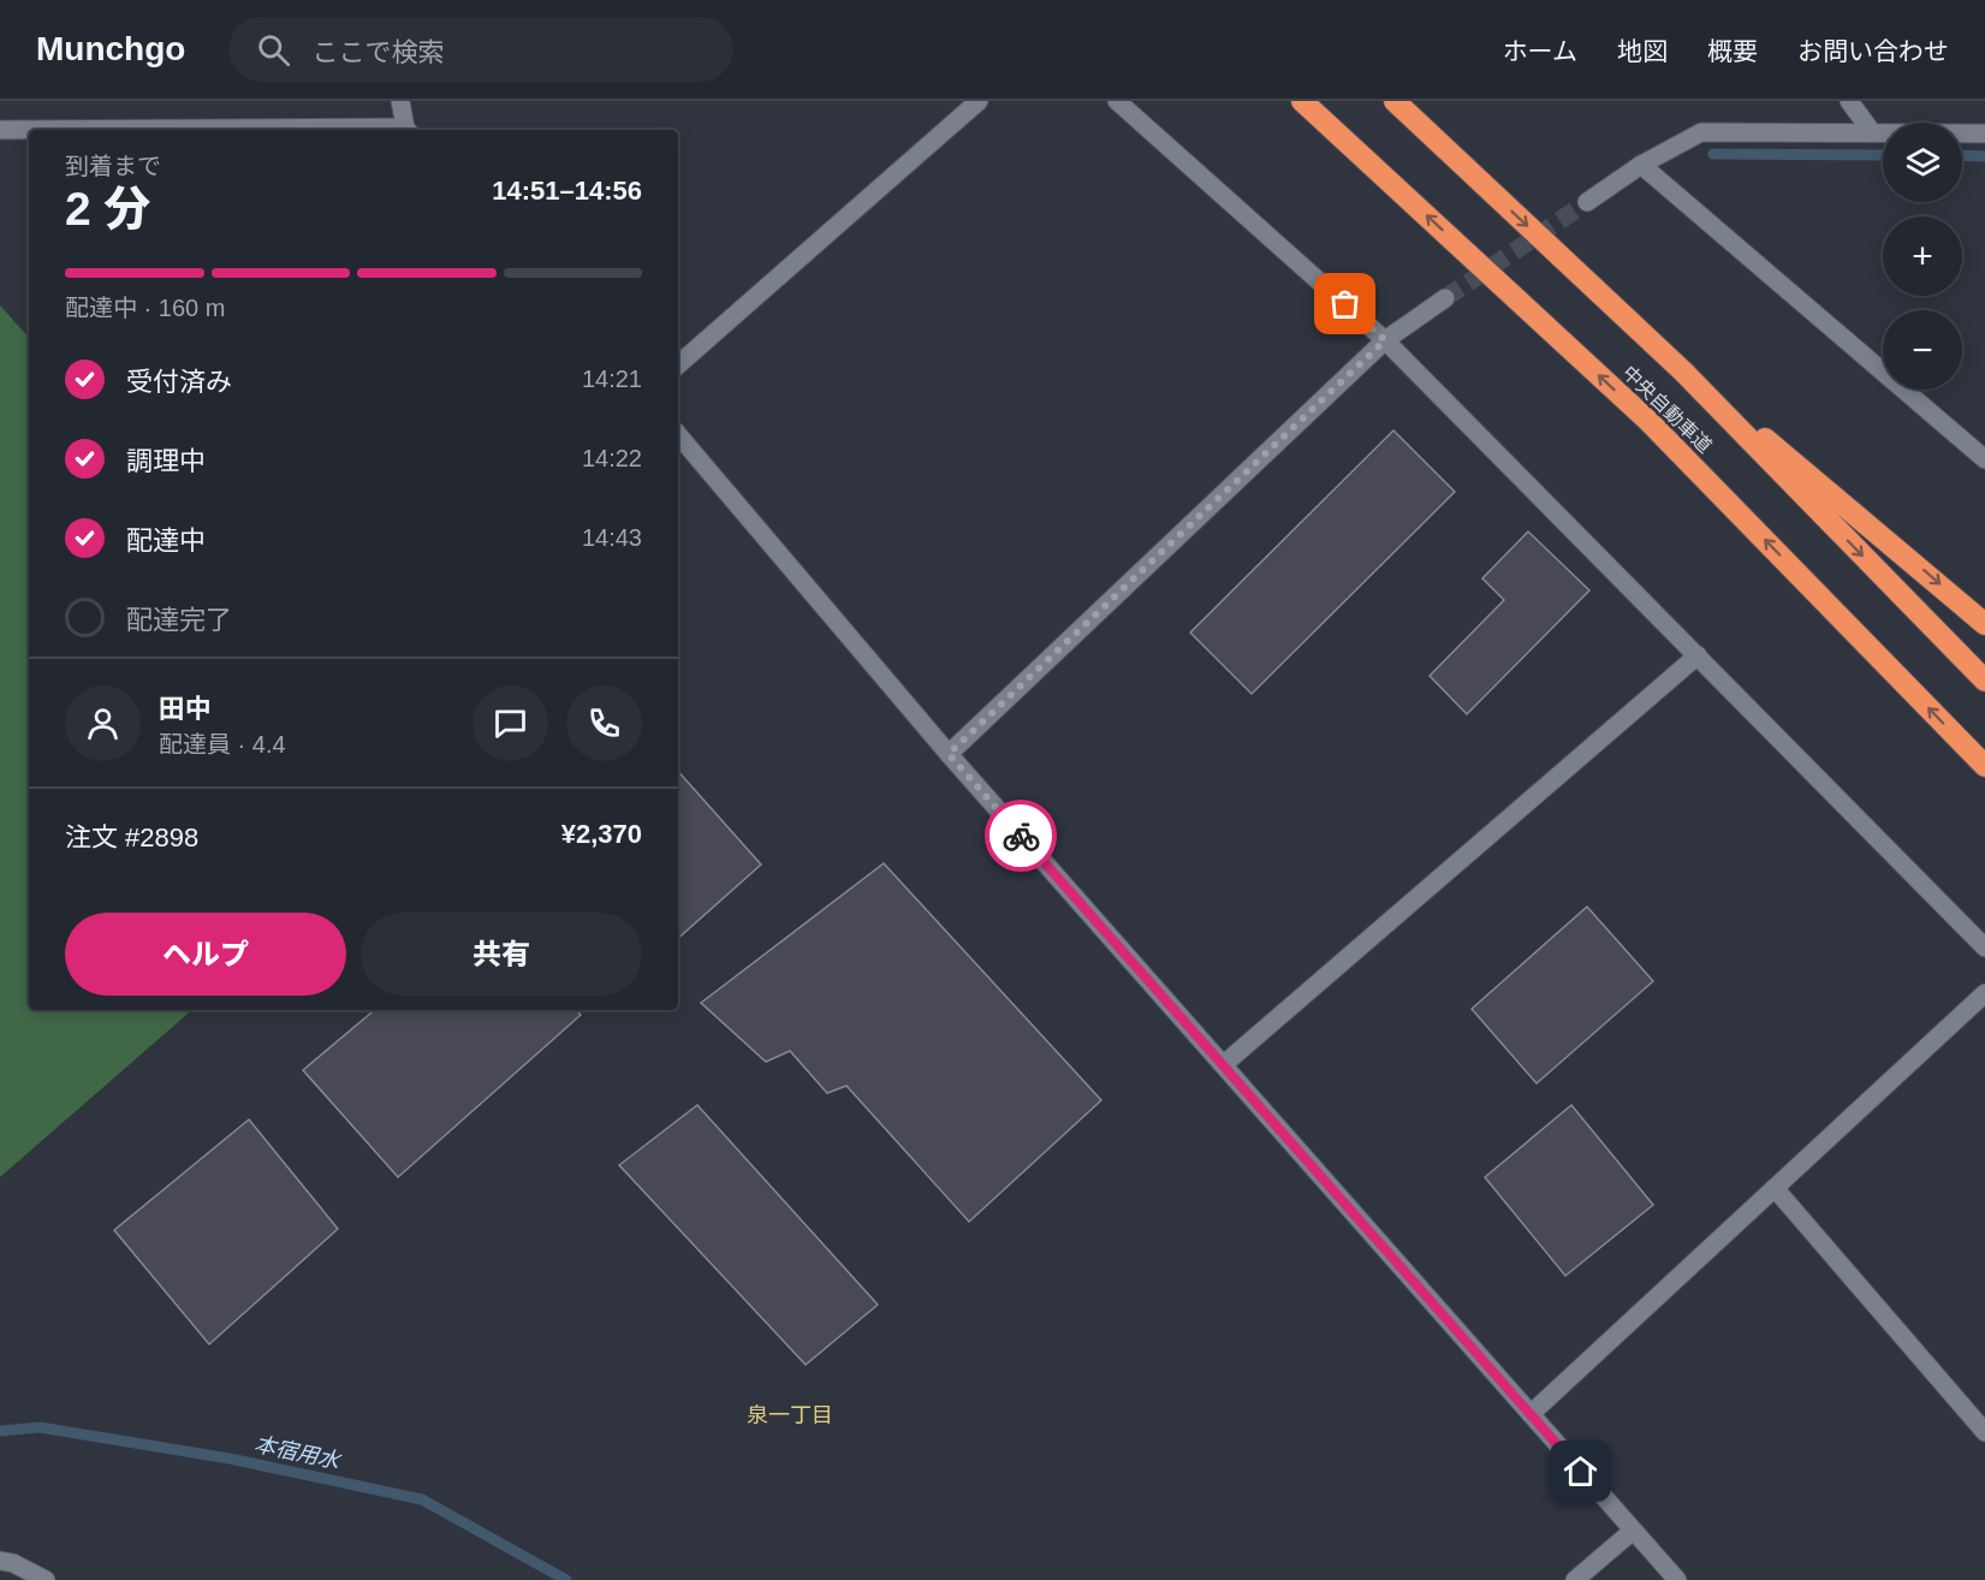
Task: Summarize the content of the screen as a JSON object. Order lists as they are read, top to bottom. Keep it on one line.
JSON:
{"streets":{"highway":["中央自動車道"]},"districts":["泉一丁目"],"water":["本宿用水"],"page":{"header":"Munchgo","search":"ここで検索","nav":["ホーム","地図","概要","お問い合わせ"],"map_buttons":["+","−"],"heading":["2 分","到着まで","14:51–14:56"],"panel":["田中","配達員 · 4.4","注文 #2898","¥2,370"],"bar":"配達中 · 160 m","list":[["受付済み","14:21"],["調理中","14:22"],["配達中","14:43"],"配達完了"],"buttons":["ヘルプ","共有"]}}
